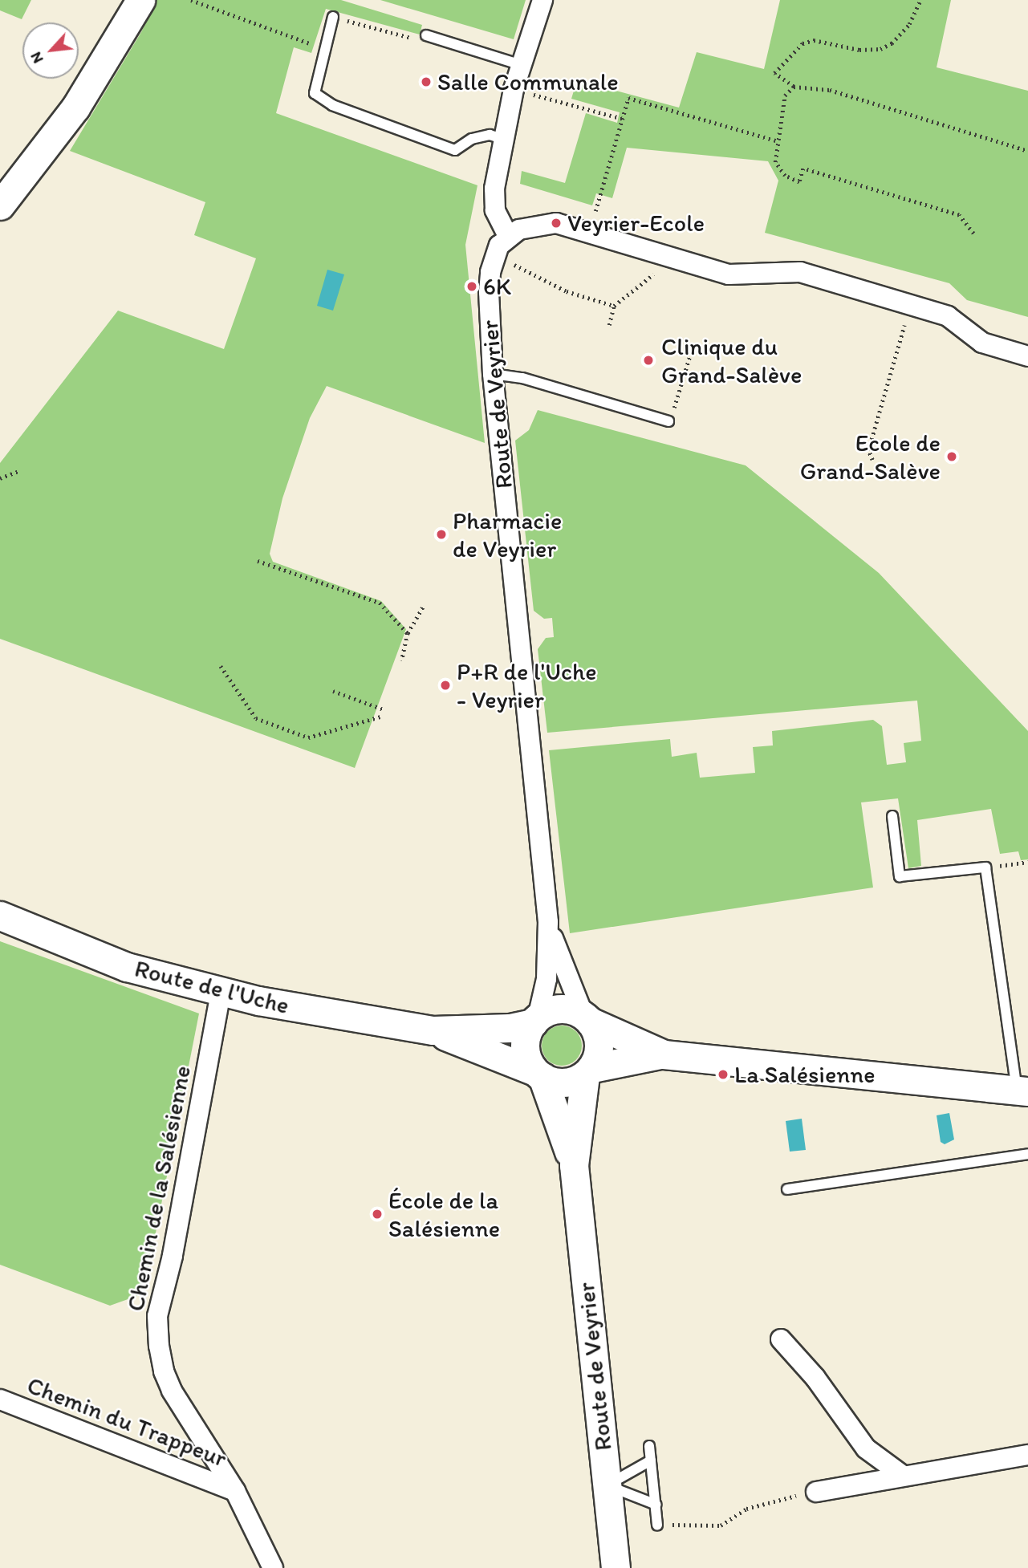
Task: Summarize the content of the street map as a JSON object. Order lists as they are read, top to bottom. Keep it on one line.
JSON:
{"streets":{"street":["Route de Veyrier","Route de l'Uche","Chemin de la Salésienne","Chemin du Trappeur"]},"crossings":[["Route de Veyrier","Route de l'Uche"],["Route de l'Uche","Chemin de la Salésienne"],["Chemin de la Salésienne","Chemin du Trappeur"]],"places":["Salle Communale","Veyrier-Ecole","6K","Clinique du Grand-Salève","Ecole de Grand-Salève","Pharmacie de Veyrier","P+R de l'Uche - Veyrier","La Salésienne","École de la Salésienne"],"north":"bottom left"}
